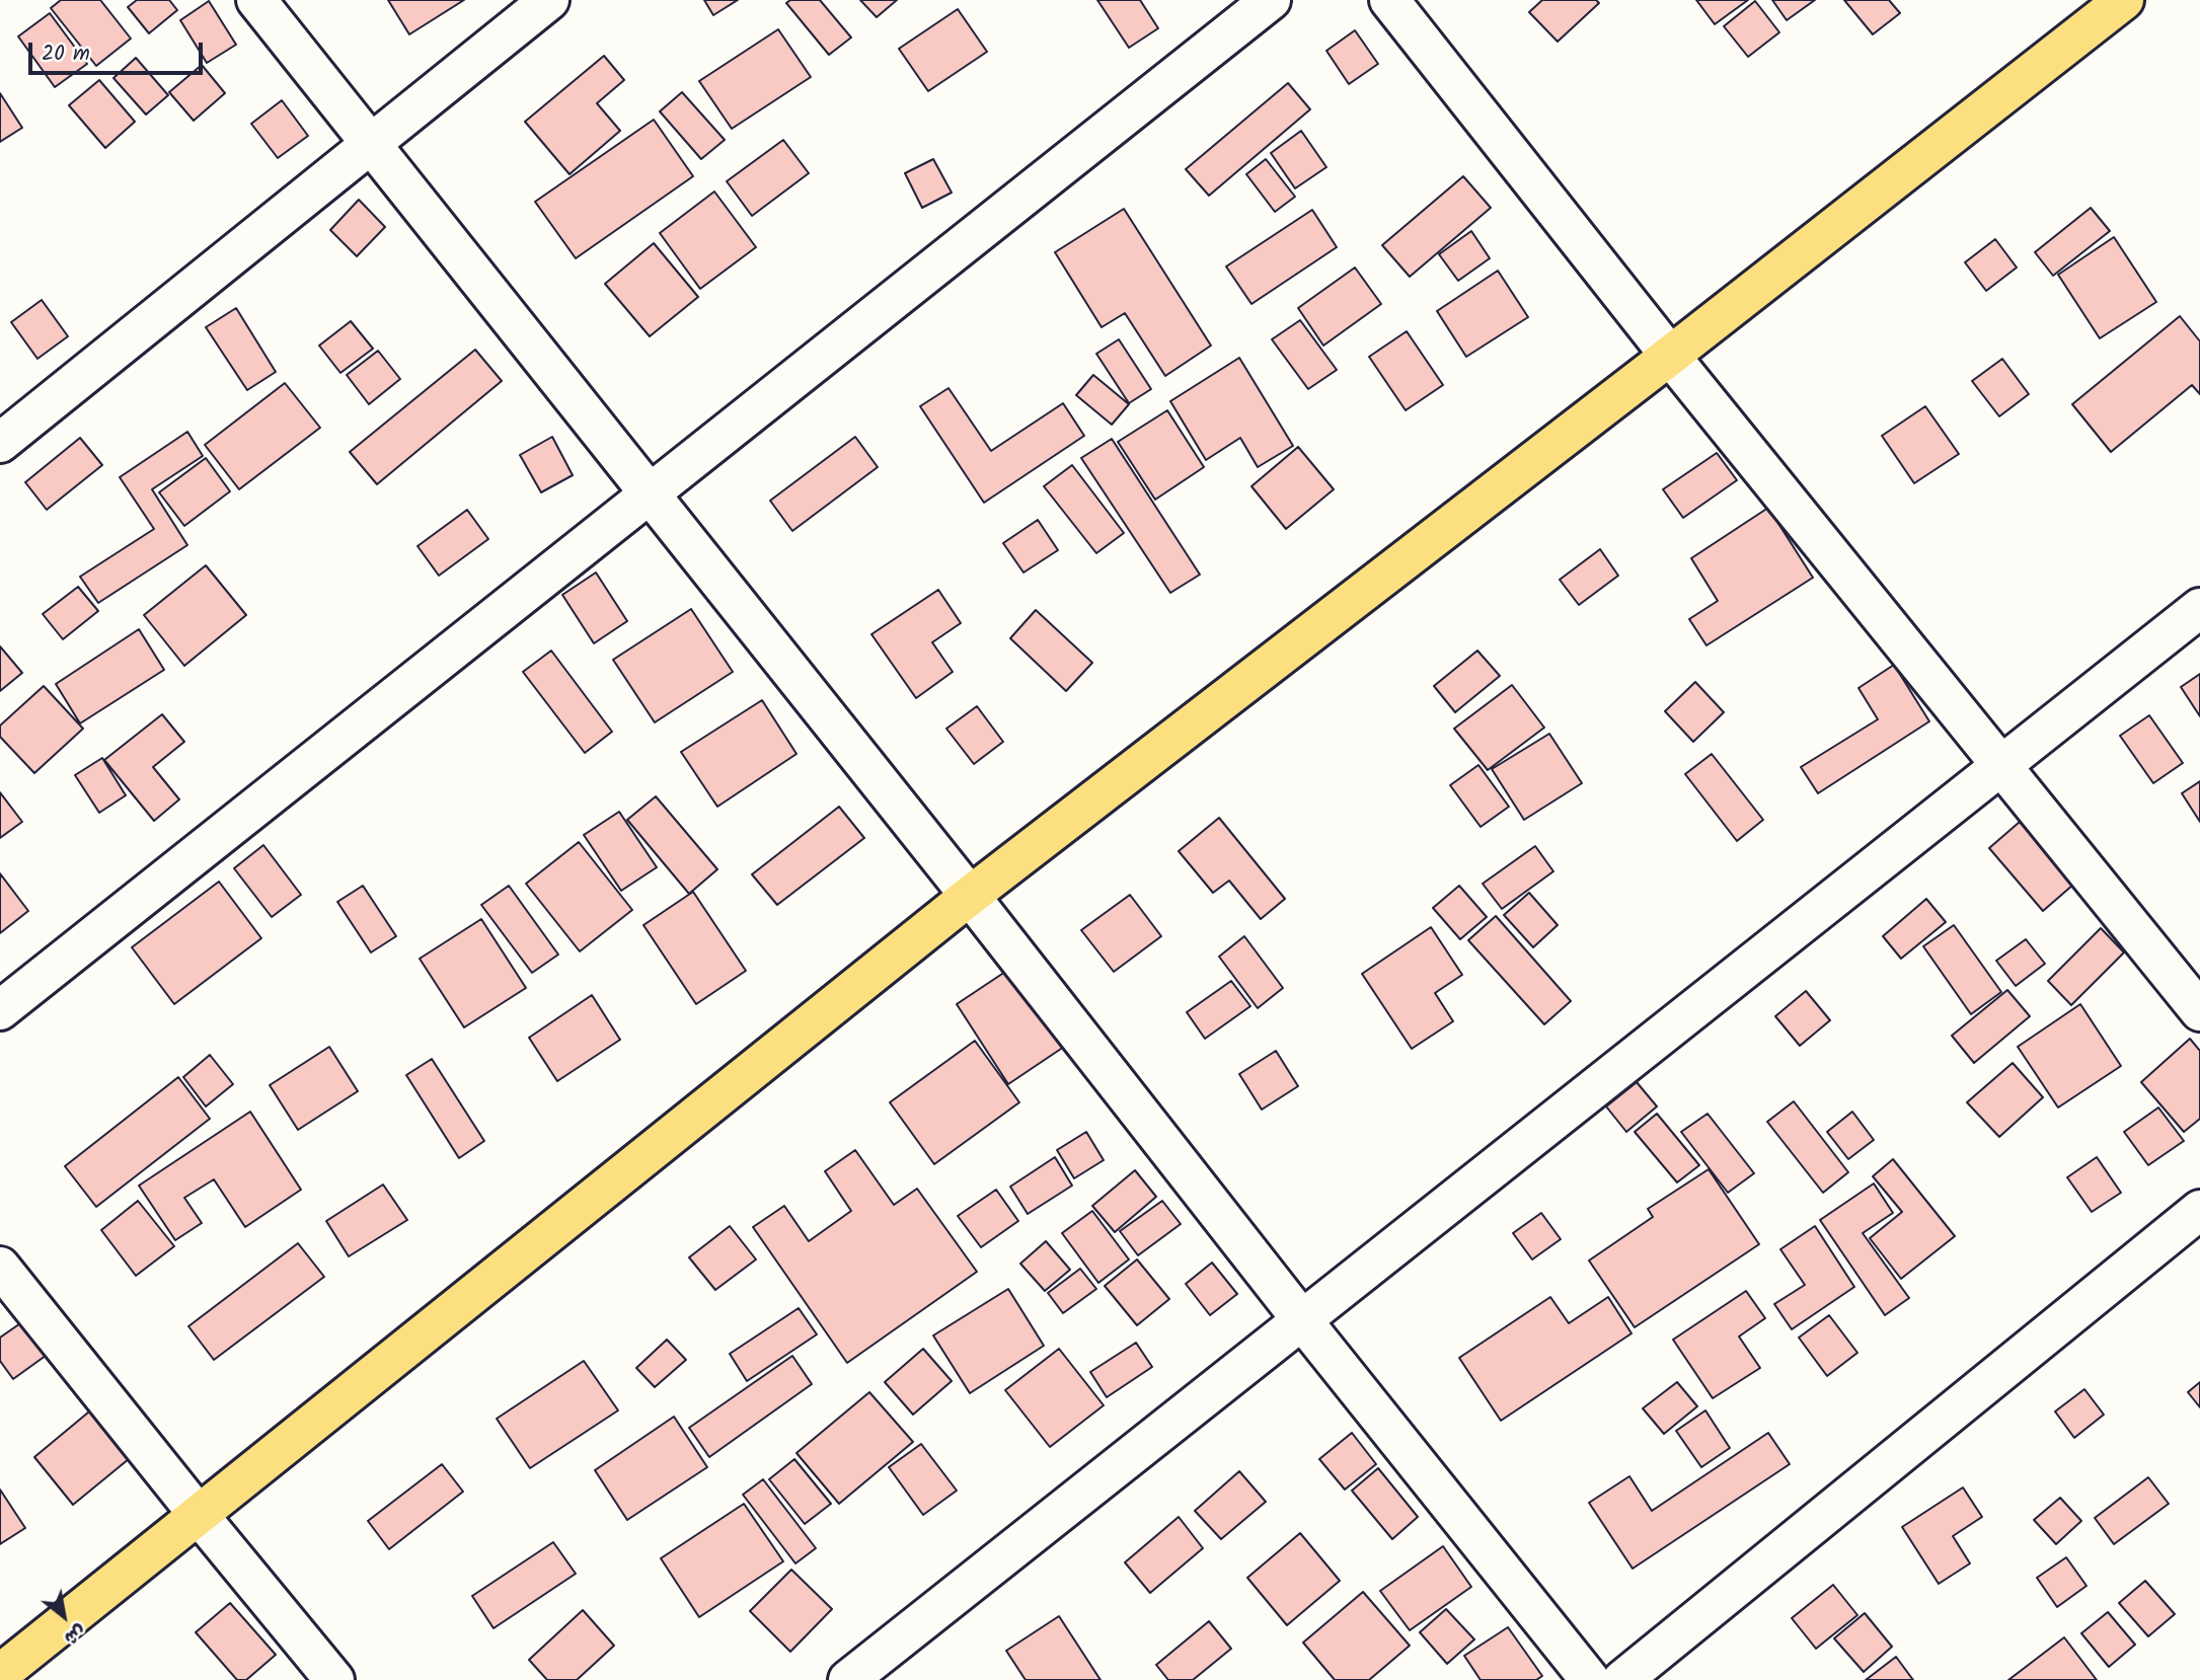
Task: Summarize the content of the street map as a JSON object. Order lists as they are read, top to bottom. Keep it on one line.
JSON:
{"scale_bar":"20 m","north":"bottom right"}
